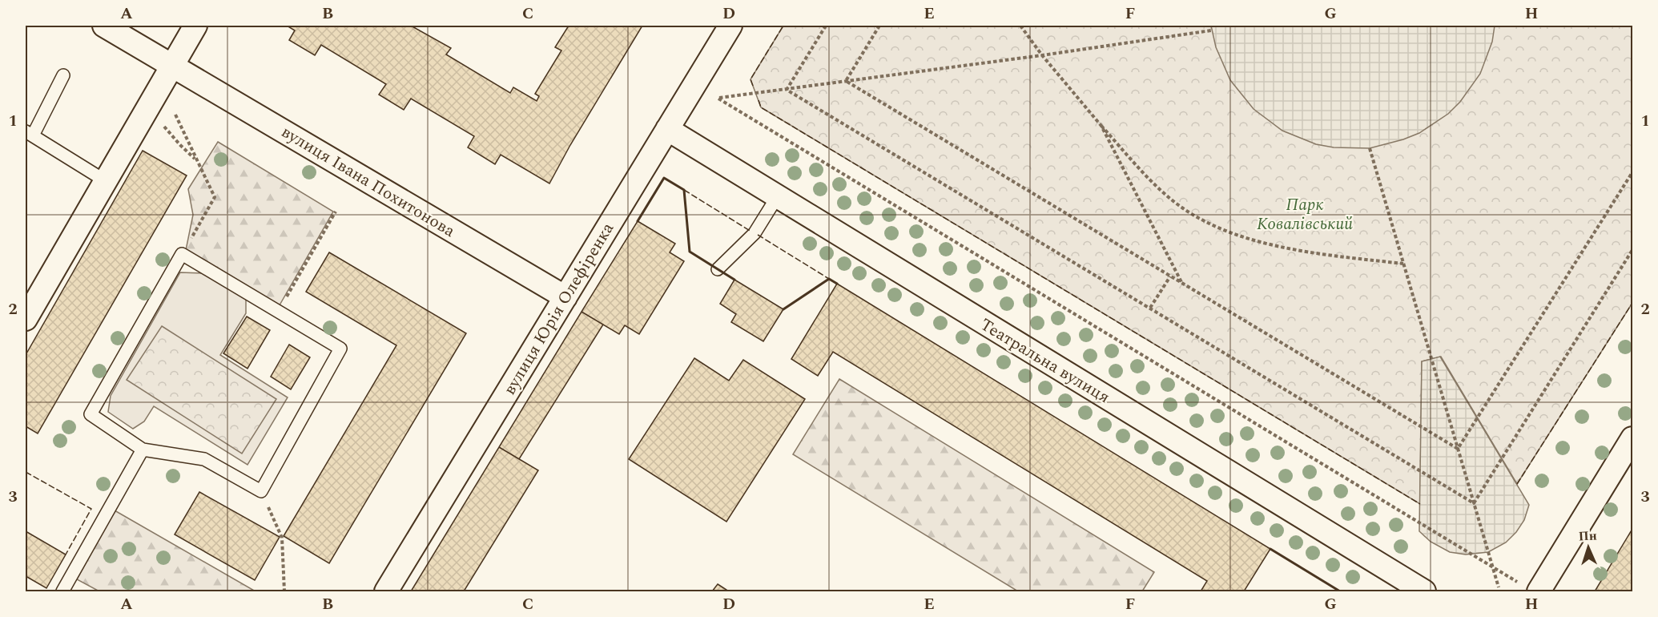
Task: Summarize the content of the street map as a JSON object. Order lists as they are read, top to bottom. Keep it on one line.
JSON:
{"streets":{"street":["вулиця Івана Похитонова","вулиця Юрія Олефіренка","Театральна вулиця"]},"crossings":[["вулиця Івана Похитонова","вулиця Юрія Олефіренка"],["вулиця Юрія Олефіренка","Театральна вулиця"]],"parks":["Парк Ковалівський"],"north":"top","grid":{"columns":["A","B","C","D","E","F","G","H"],"rows":["1","2","3"]}}
